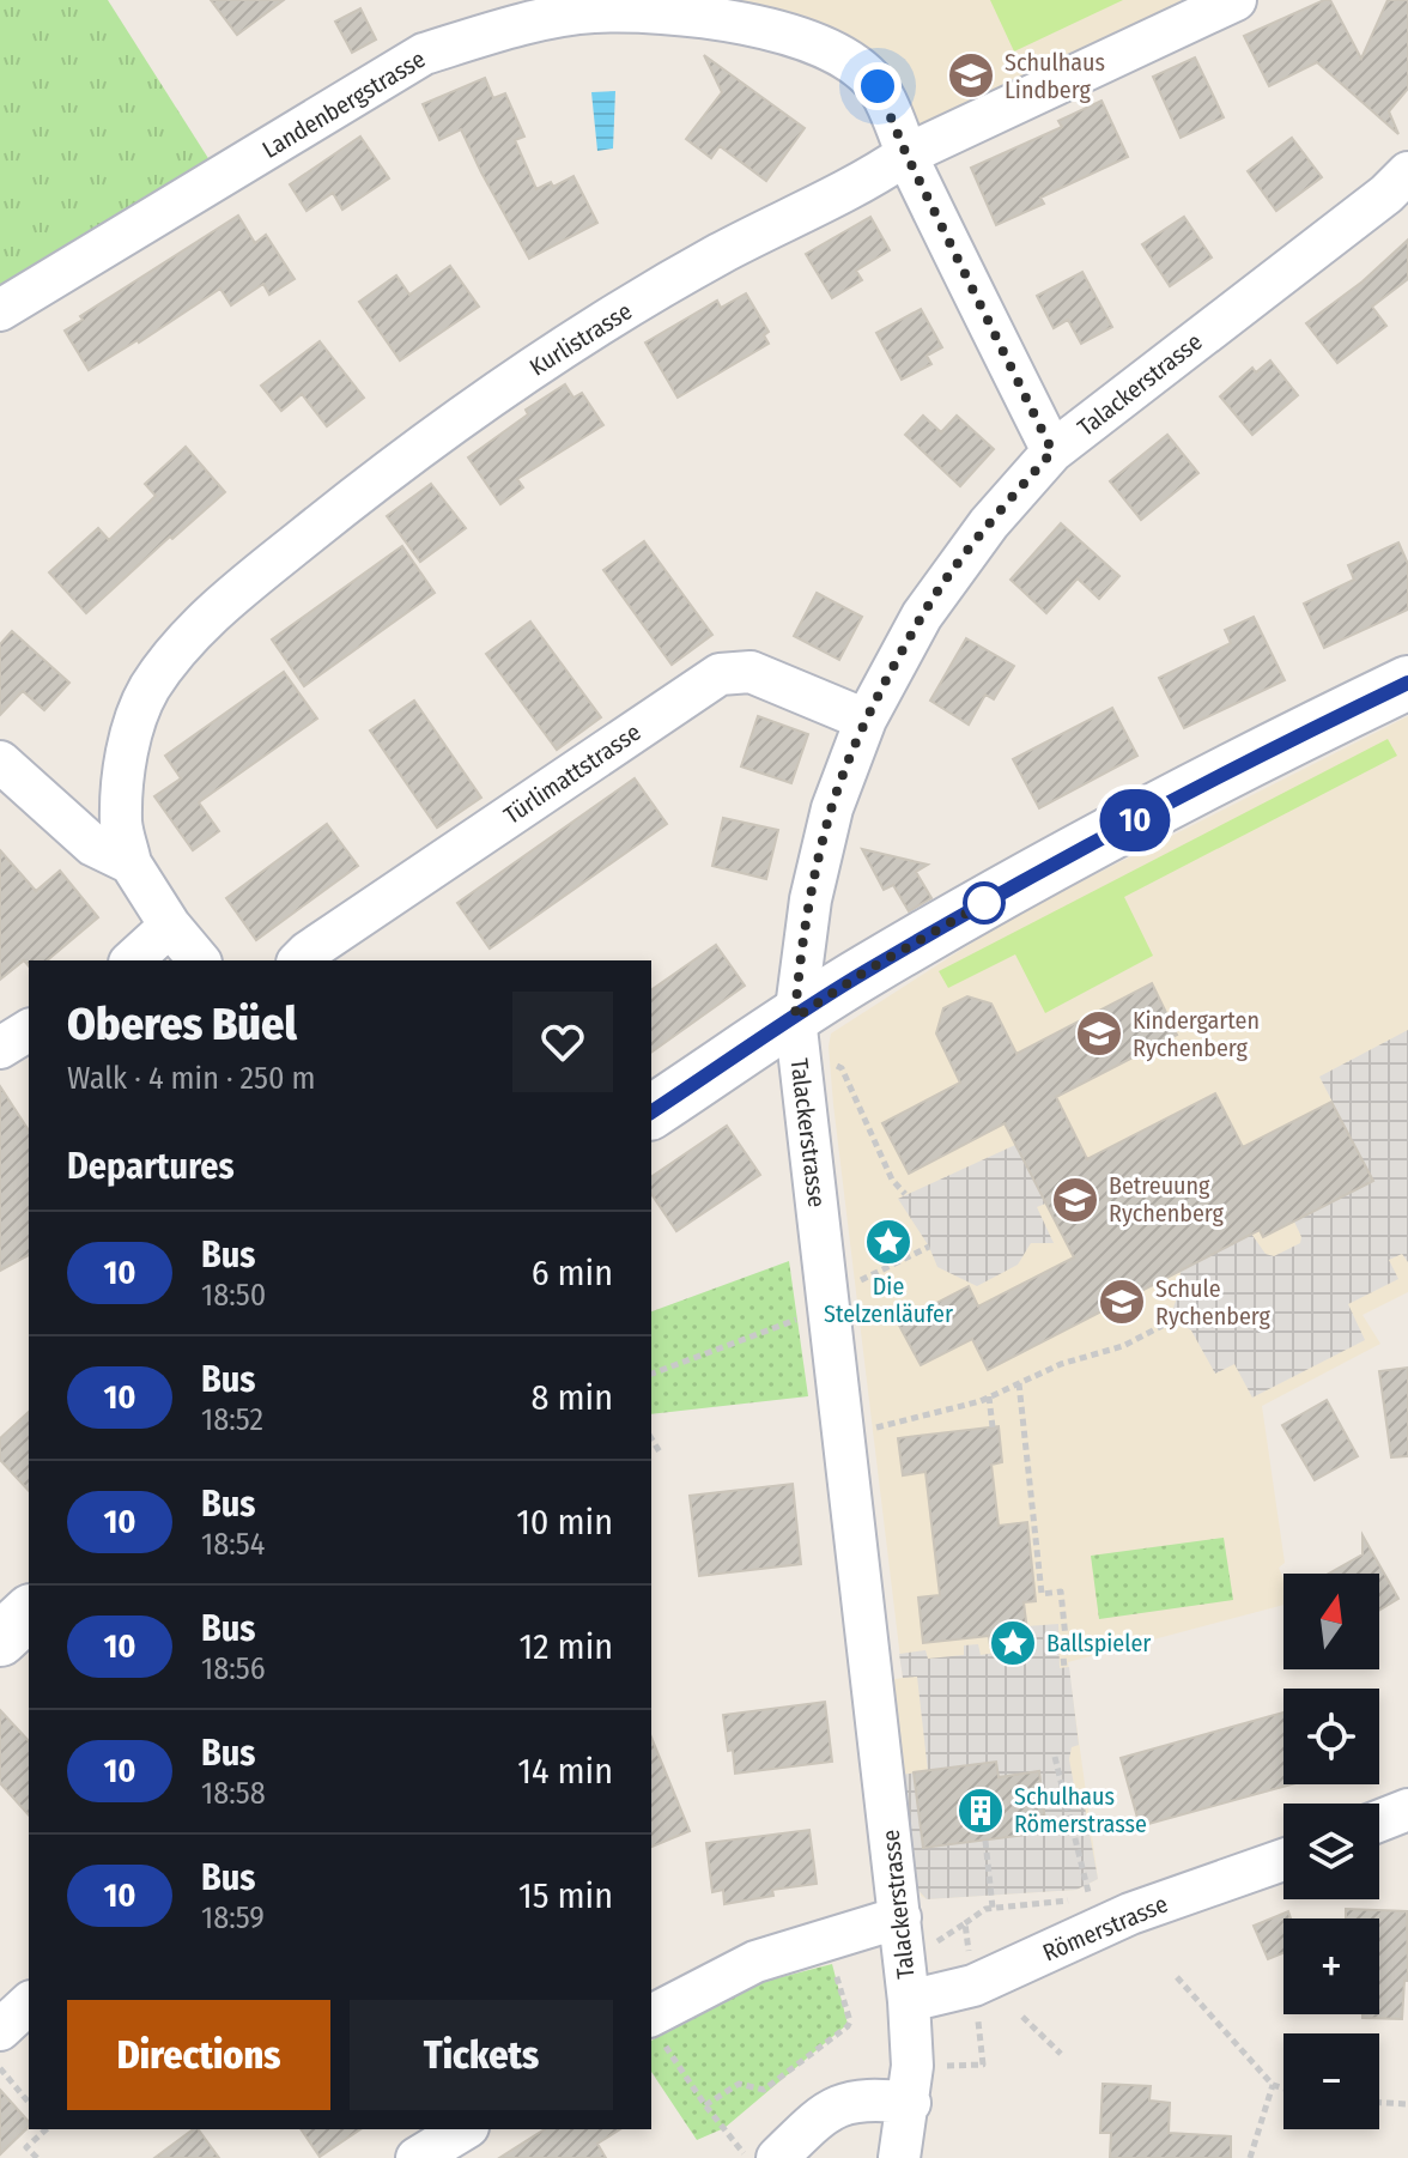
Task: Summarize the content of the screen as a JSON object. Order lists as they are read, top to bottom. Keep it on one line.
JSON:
{"streets":{"street":["Landenbergstrasse","Kurlistrasse","Talackerstrasse","Türlimattstrasse","Römerstrasse"]},"crossings":[["Landenbergstrasse","Kurlistrasse"],["Landenbergstrasse","Talackerstrasse"],["Talackerstrasse","Türlimattstrasse"],["Talackerstrasse","Römerstrasse"]],"places":{"school or university":["Schulhaus Lindberg","Kindergarten Rychenberg","Betreuung Rychenberg","Schule Rychenberg"],"place":["Die Stelzenläufer","Ballspieler"],"building":["Schulhaus Römerstrasse"]},"lines":["bus line 10"],"north":"top","page":{"on_map":"10","heading":[["Oberes Büel","Walk · 4 min · 250 m"],"Departures"],"list":[{"mark":"10","name":"Bus","note":"18:50","value":"6 min"},{"mark":"10","name":"Bus","note":"18:52","value":"8 min"},{"mark":"10","name":"Bus","note":"18:54","value":"10 min"},{"mark":"10","name":"Bus","note":"18:56","value":"12 min"},{"mark":"10","name":"Bus","note":"18:58","value":"14 min"},{"mark":"10","name":"Bus","note":"18:59","value":"15 min"}],"map_buttons":["+","−"],"buttons":["Directions","Tickets"]}}
